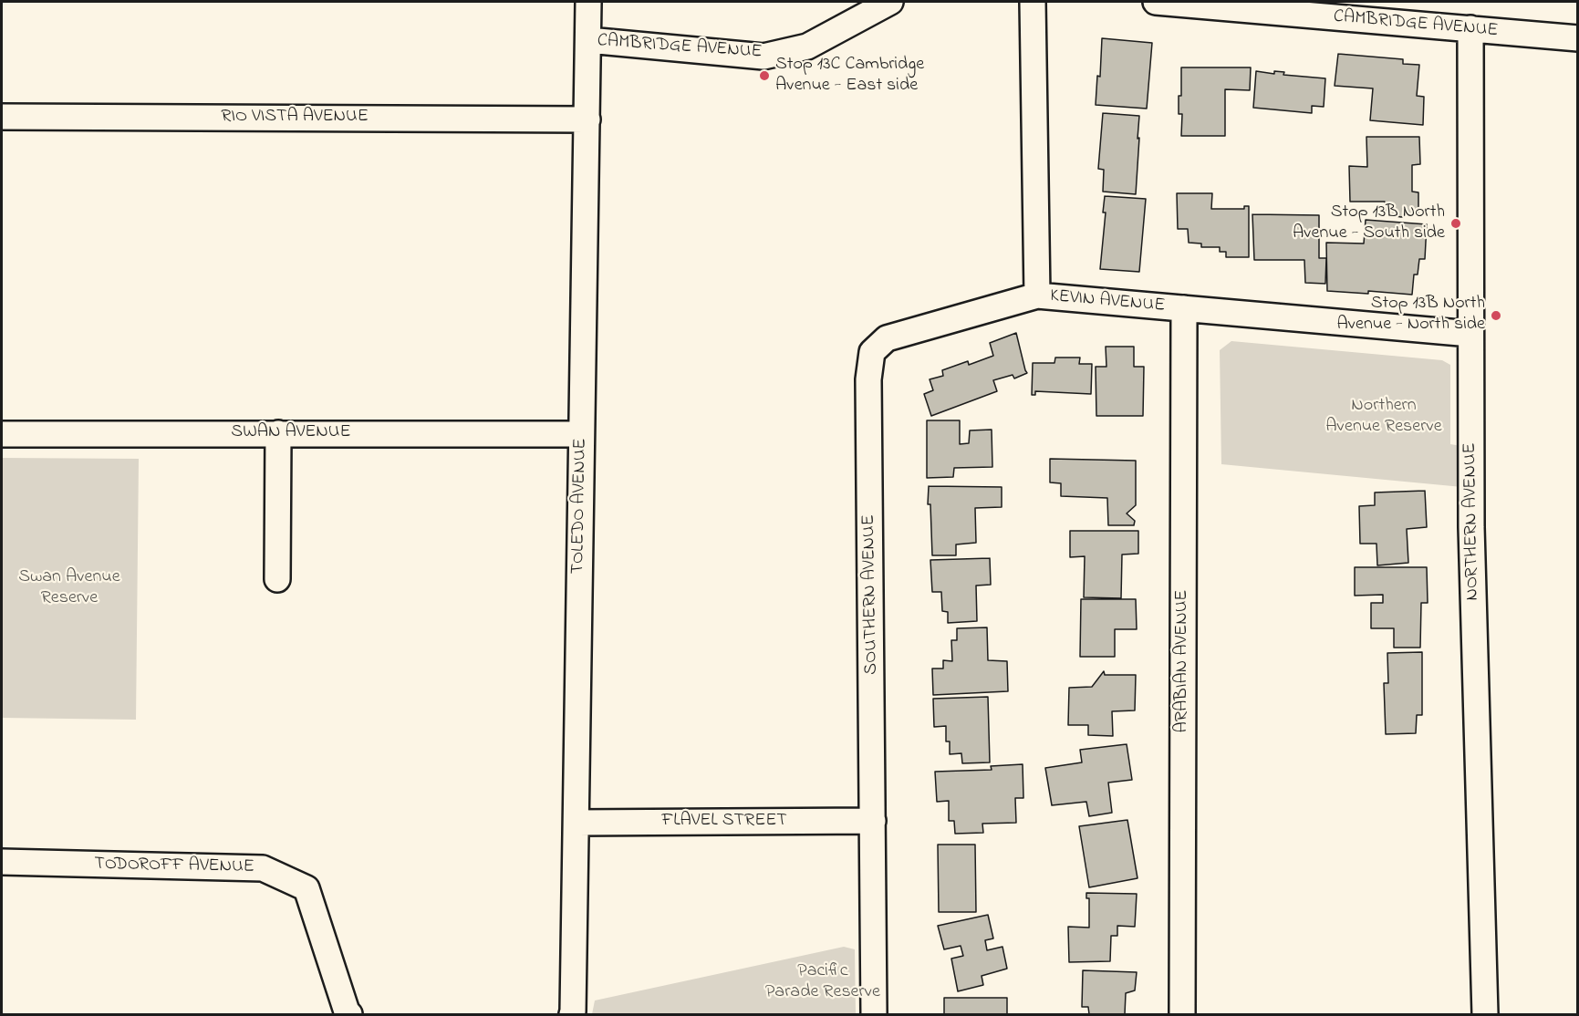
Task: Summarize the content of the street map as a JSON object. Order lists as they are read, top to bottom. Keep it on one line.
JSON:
{"streets":{"street":["CAMBRIDGE AVENUE","RIO VISTA AVENUE","KEVIN AVENUE","SWAN AVENUE","TOLEDO AVENUE","NORTHERN AVENUE","SOUTHERN AVENUE","ARABIAN AVENUE","FLAVEL STREET","TODOROFF AVENUE"]},"crossings":[["CAMBRIDGE AVENUE","TOLEDO AVENUE"],["CAMBRIDGE AVENUE","NORTHERN AVENUE"],["RIO VISTA AVENUE","TOLEDO AVENUE"],["KEVIN AVENUE","NORTHERN AVENUE"],["KEVIN AVENUE","SOUTHERN AVENUE"],["KEVIN AVENUE","ARABIAN AVENUE"],["SWAN AVENUE","TOLEDO AVENUE"],["TOLEDO AVENUE","FLAVEL STREET"],["SOUTHERN AVENUE","FLAVEL STREET"]],"parks":["Northern Avenue Reserve","Swan Avenue Reserve","Pacific Parade Reserve"],"places":["Stop 13C Cambridge Avenue - East side","Stop 13B North Avenue - South side","Stop 13B North Avenue - North side"]}
